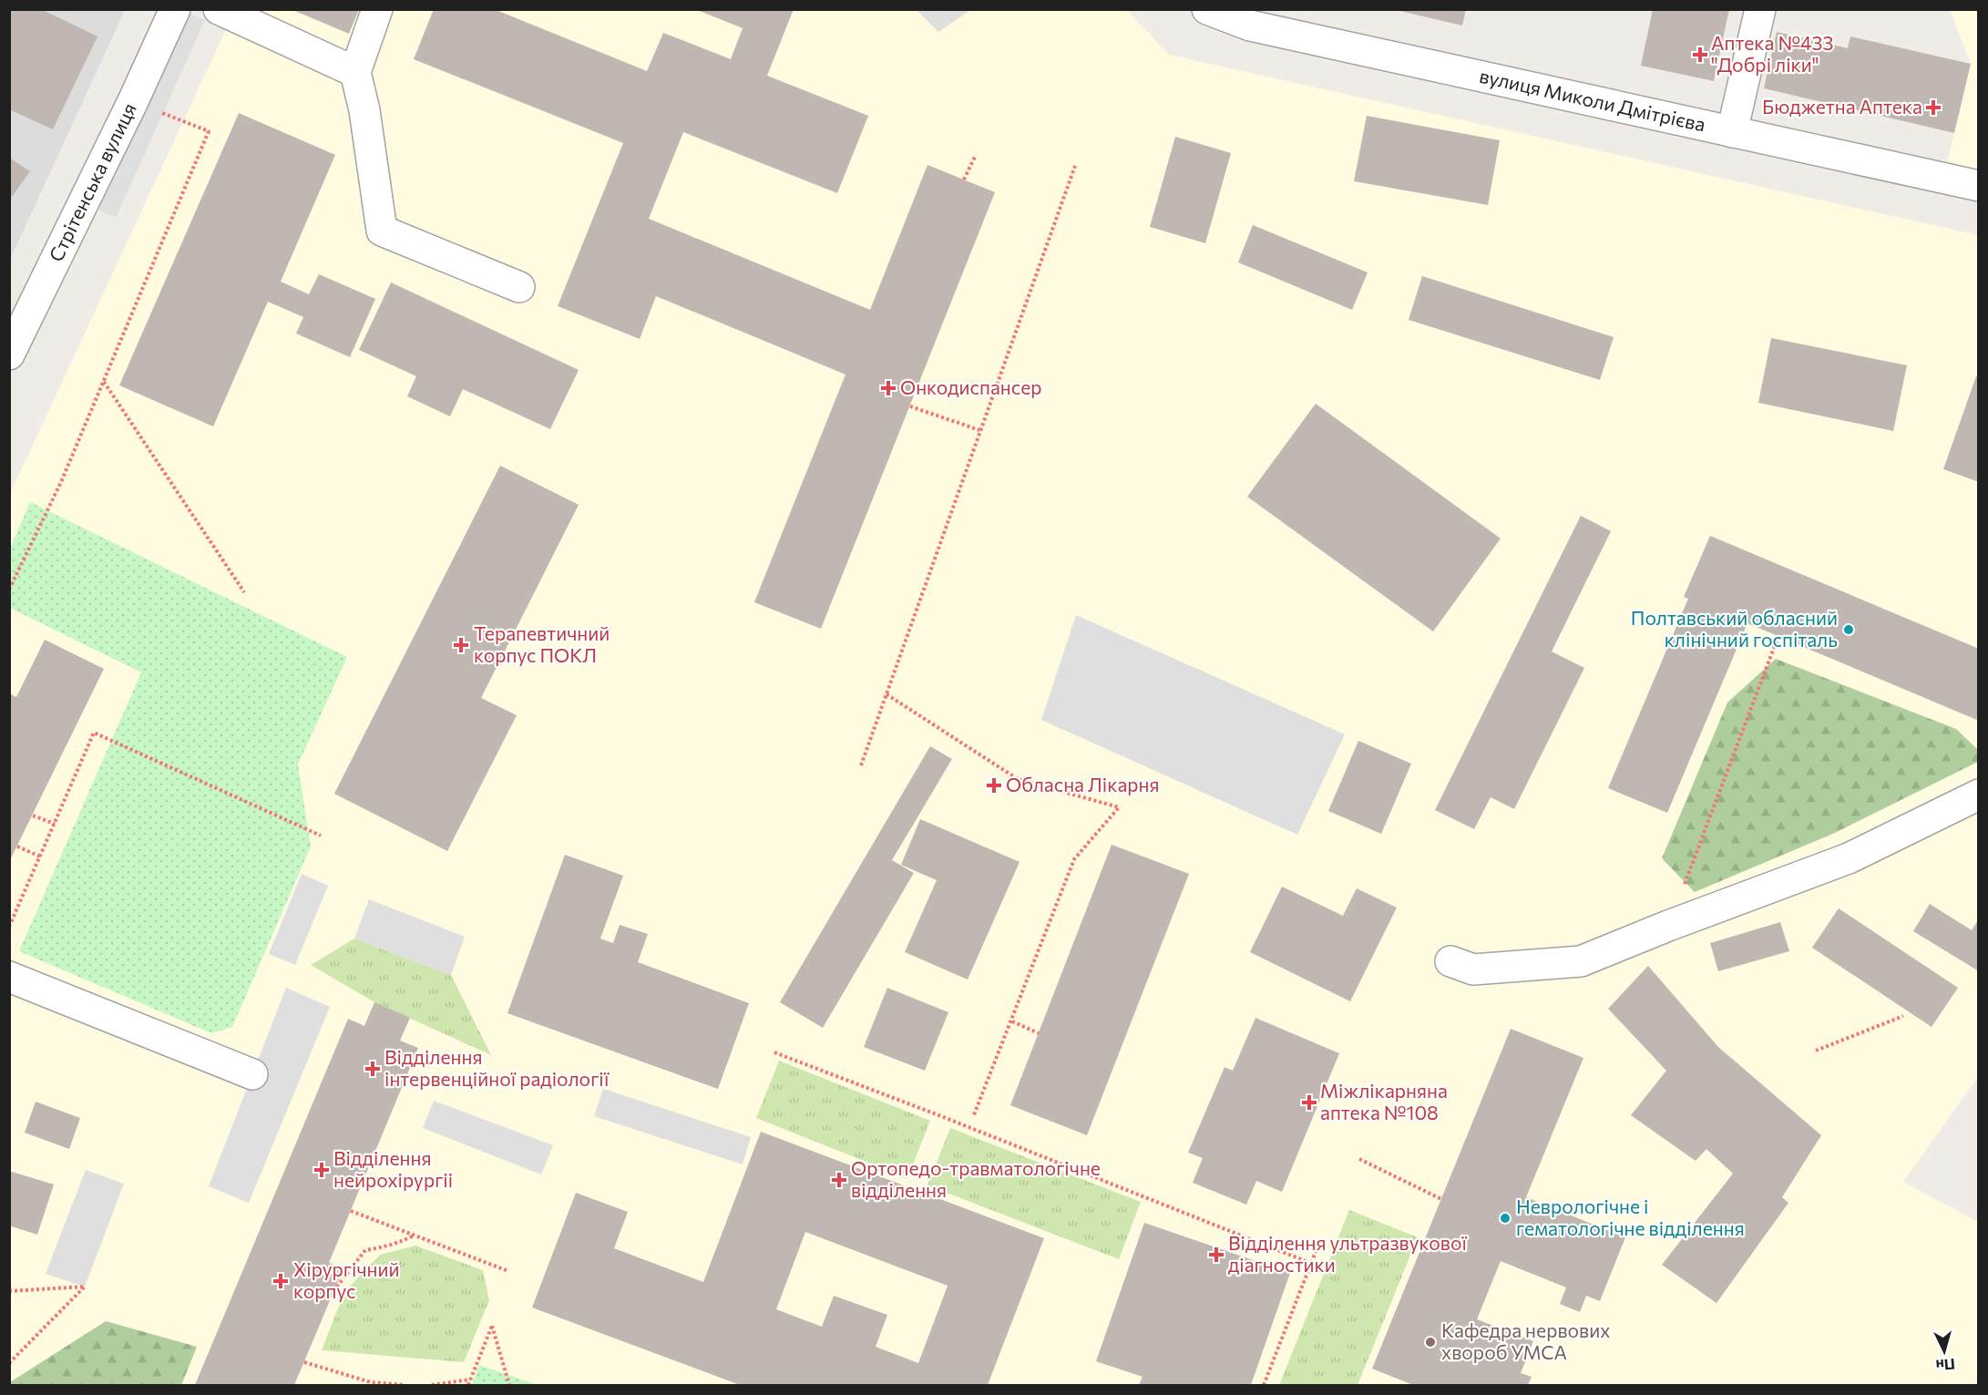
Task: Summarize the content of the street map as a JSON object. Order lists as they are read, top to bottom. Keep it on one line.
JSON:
{"streets":{"street":["вулиця Миколи Дмітрієва","Стрітенська вулиця"]},"places":{"health":["Аптека №433 \"Добрі ліки\"","Бюджетна Аптека","Онкодиспансер","Терапевтичний корпус ПОКЛ","Обласна Лікарня","Відділення інтервенційної радіології","Міжлікарняна аптека №108","Відділення нейрохірургіі","Ортопедо-травматологічне відділення","Відділення ультразвукової діагностики","Хірургічний корпус"],"other":["Полтавський обласний клінічний госпіталь","Неврологічне і гематологічне відділення","Кафедра нервових хвороб УМСА"]},"north":"bottom"}
